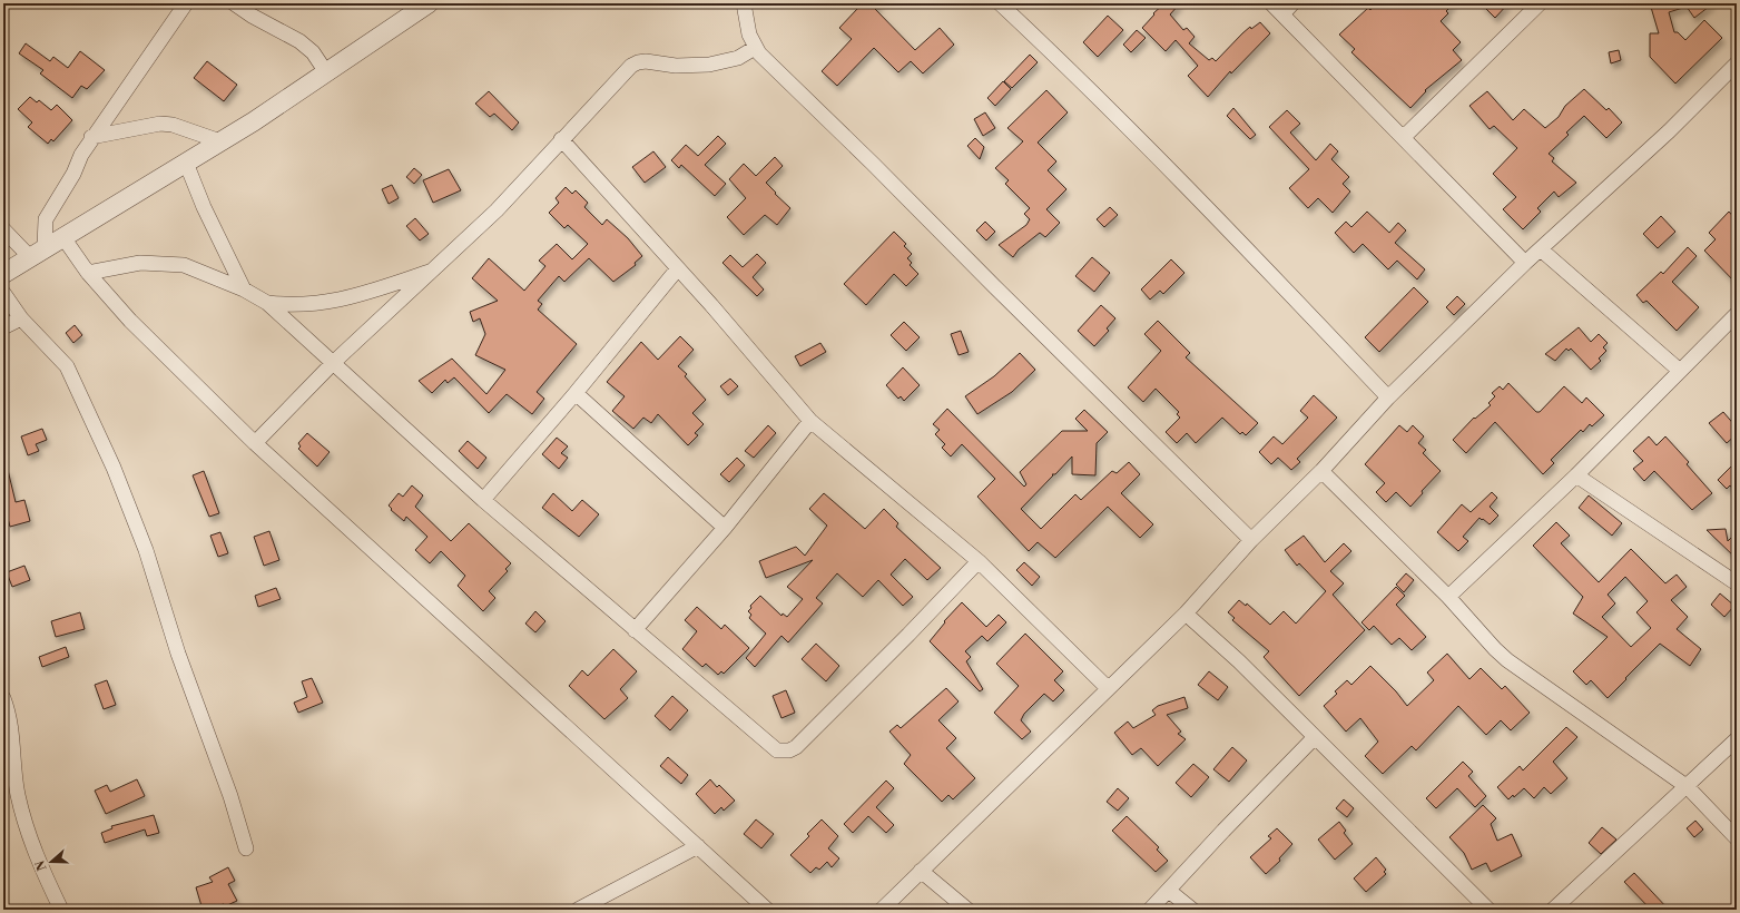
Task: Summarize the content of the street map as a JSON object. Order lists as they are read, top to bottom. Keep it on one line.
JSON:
{"north":"left"}
